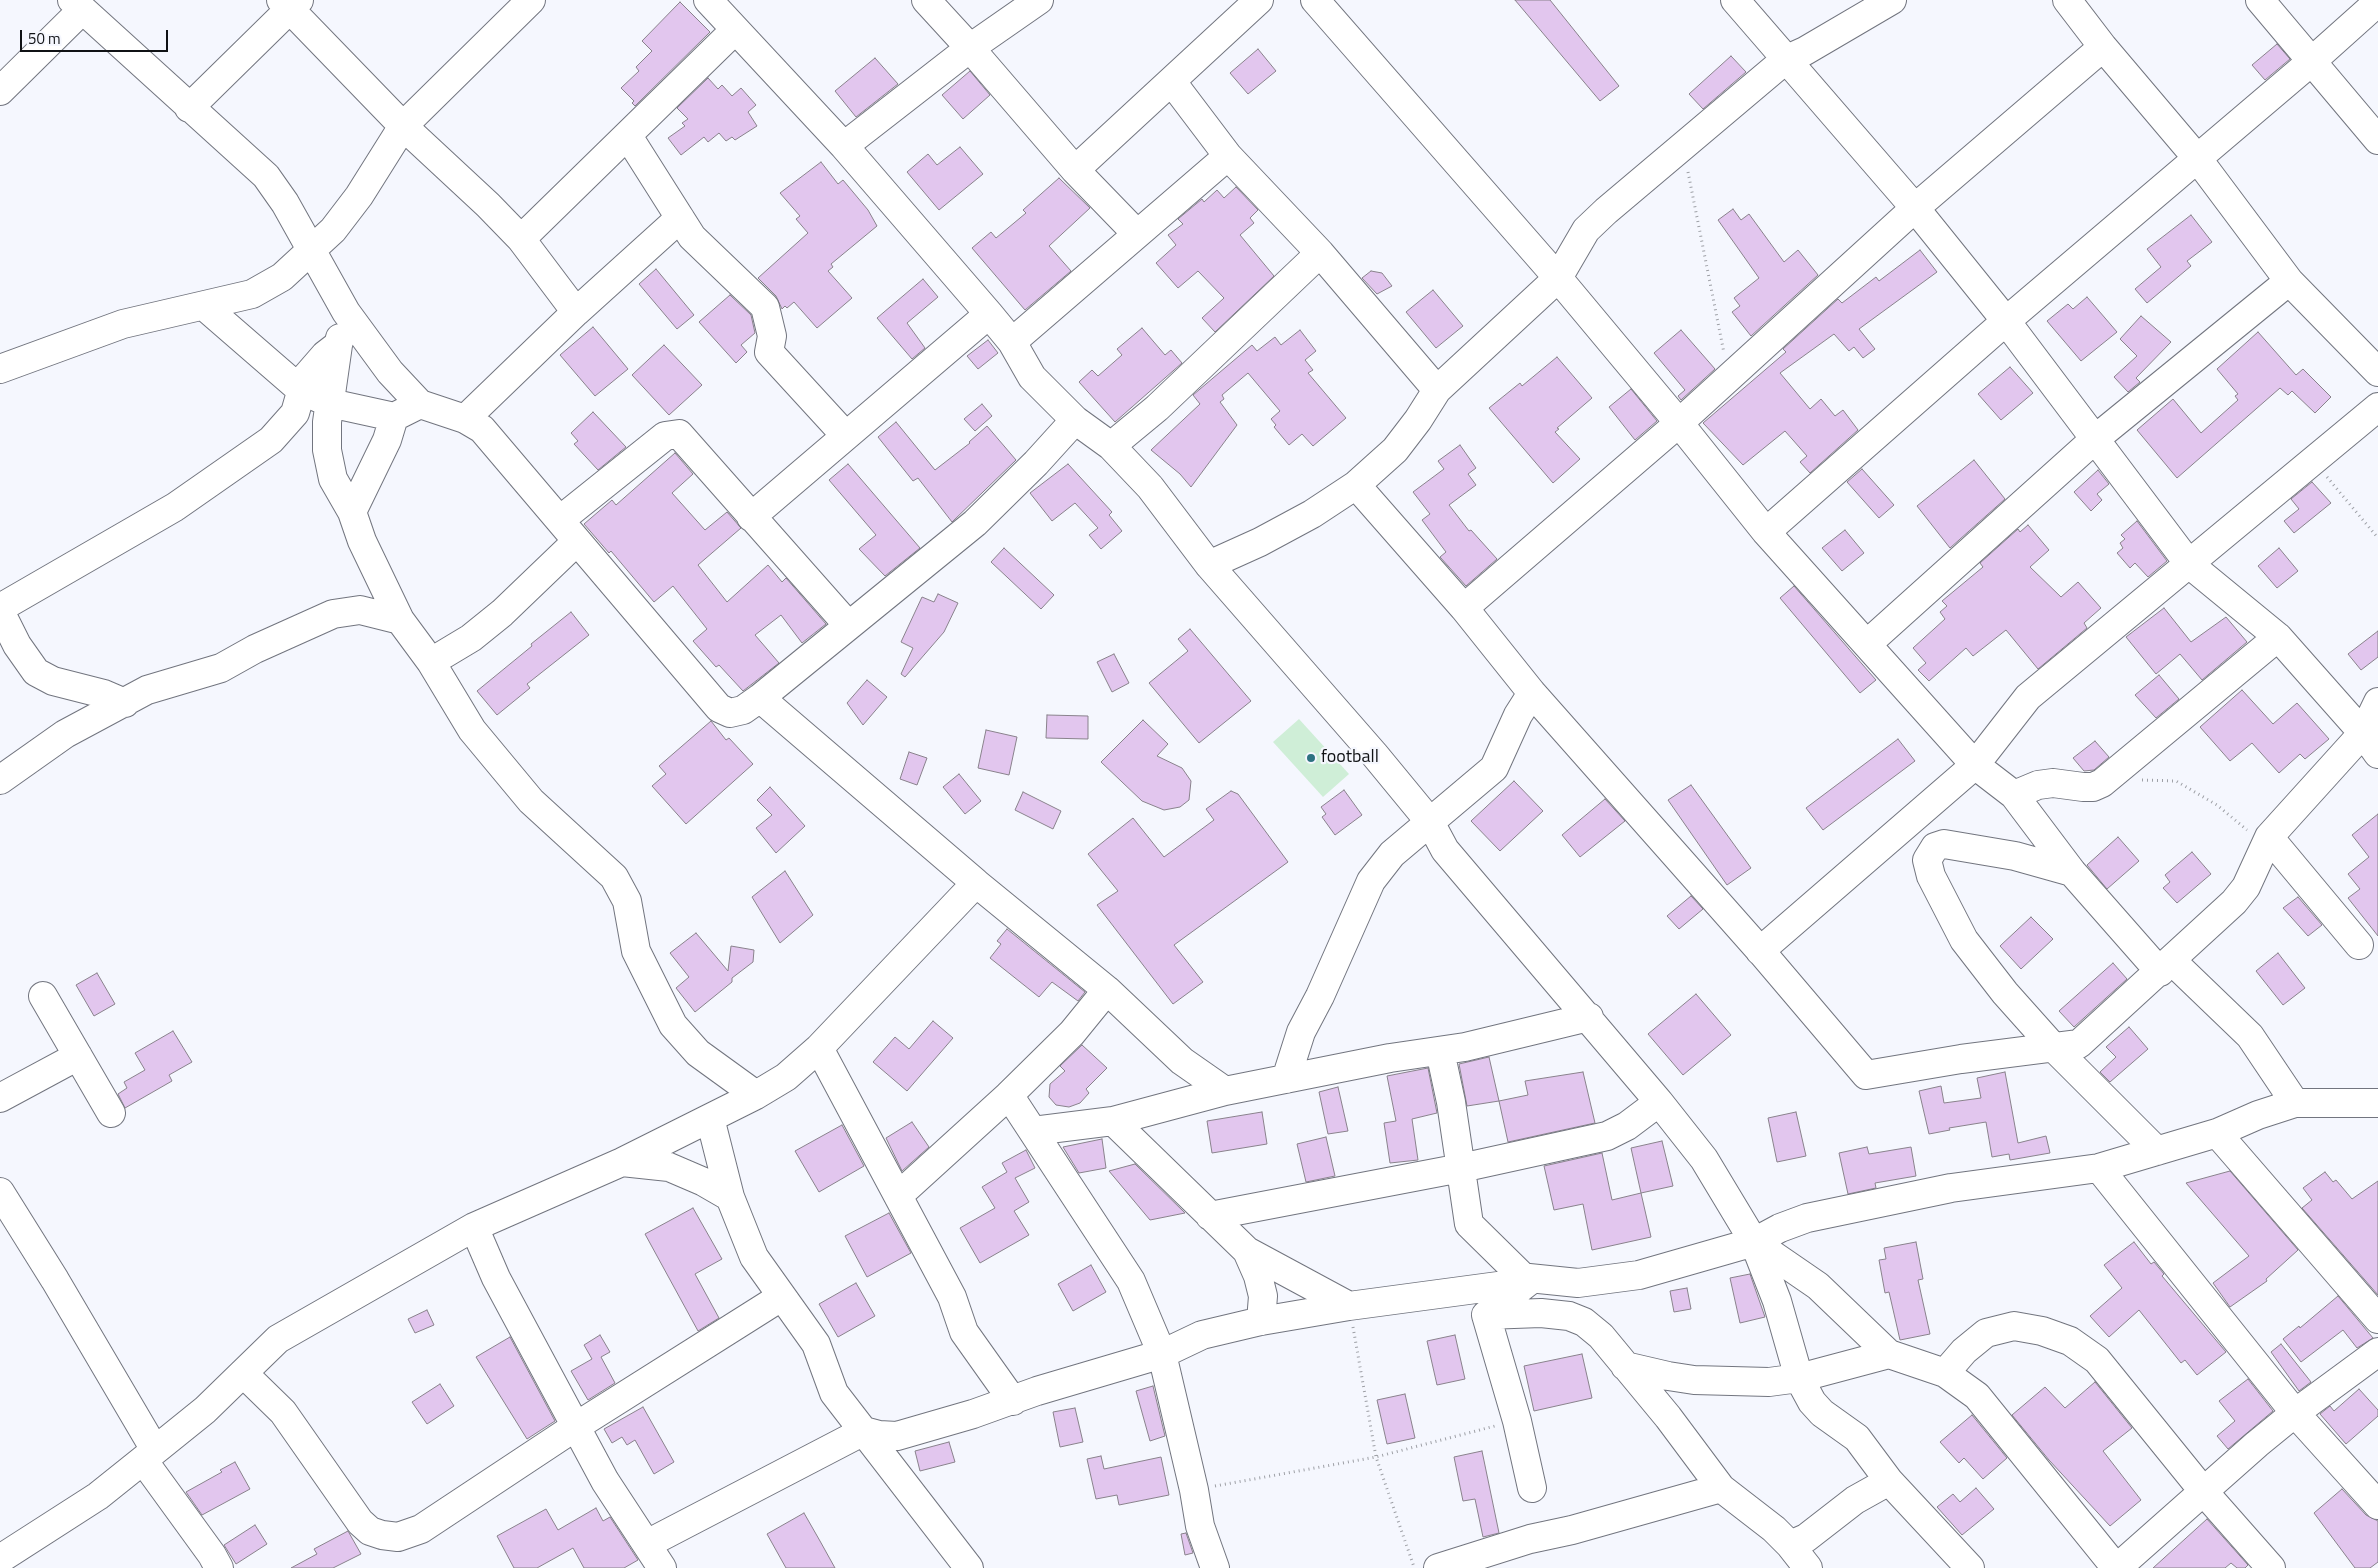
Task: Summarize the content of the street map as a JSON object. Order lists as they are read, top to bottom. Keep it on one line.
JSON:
{"places":["football"],"scale_bar":"50 m"}
